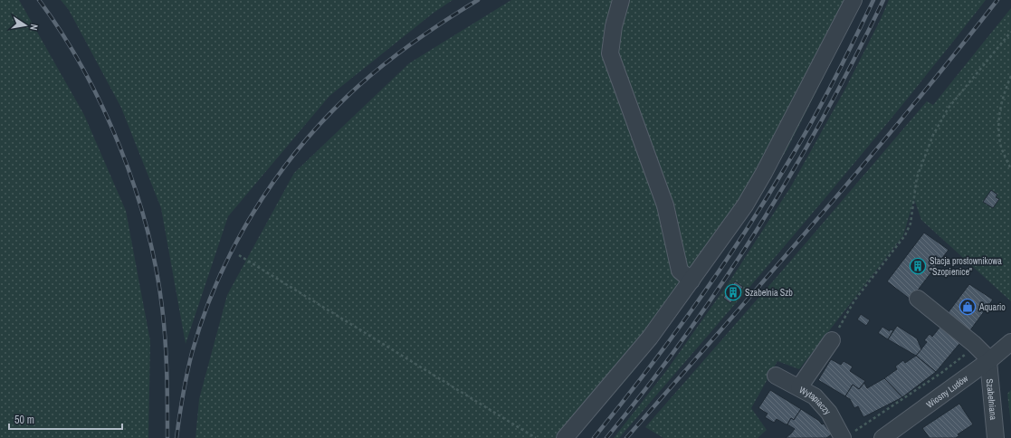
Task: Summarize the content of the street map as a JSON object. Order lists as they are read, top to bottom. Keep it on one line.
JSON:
{"streets":{"street":["Wiosny Ludów","Szabelniana","Wytapiaczy"]},"crossings":[["Wiosny Ludów","Szabelniana"]],"places":{"building":["Stacja prostownikowa \"Szopienice\"","Szabelnia Szb"],"shop":["Aquario"]},"scale_bar":"50 m","north":"right"}
